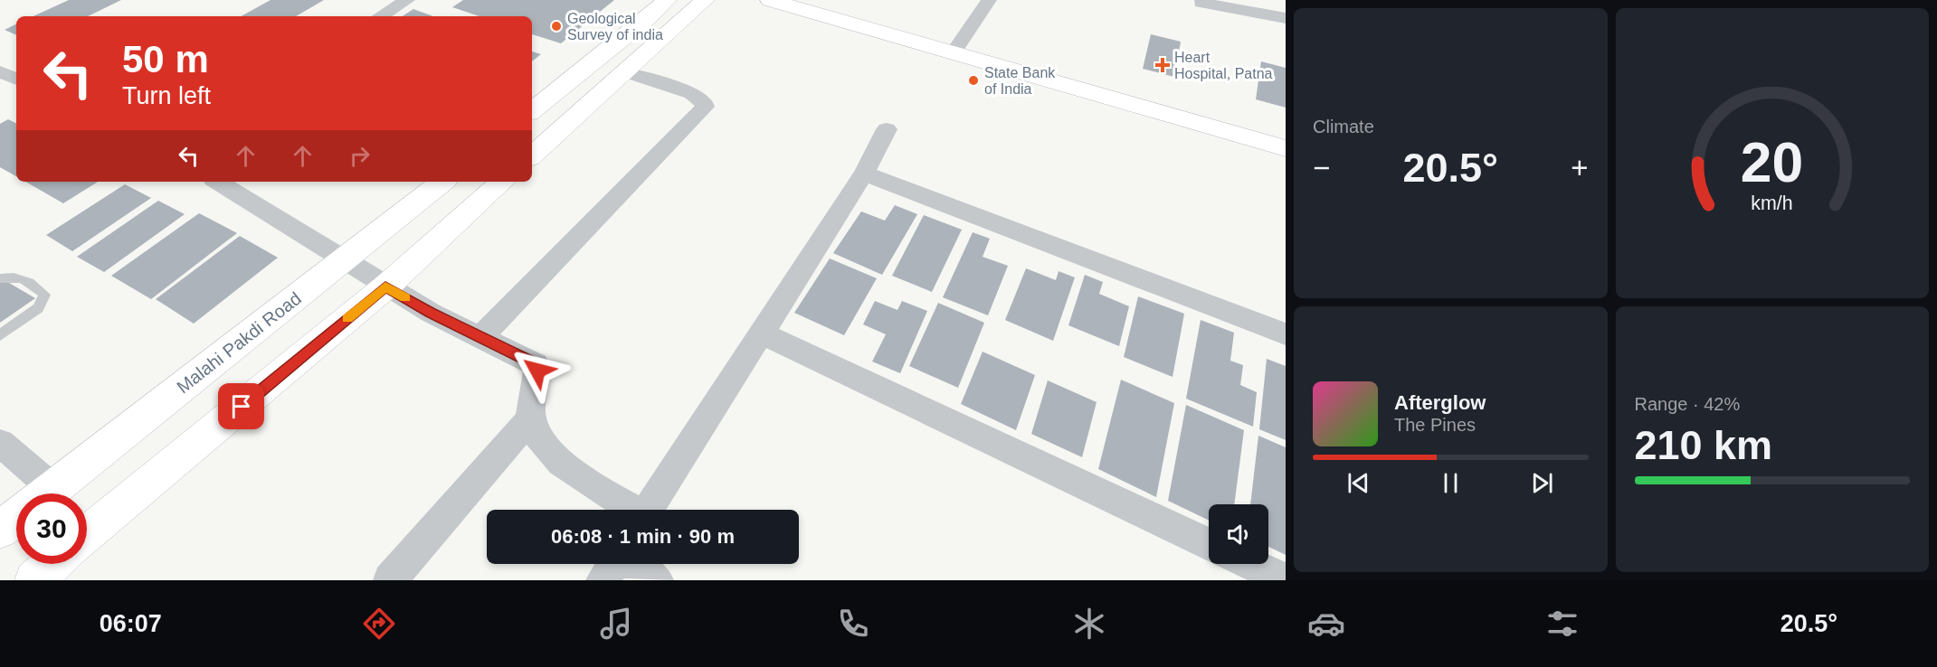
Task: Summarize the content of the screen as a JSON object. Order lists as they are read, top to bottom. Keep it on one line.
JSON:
{"streets":{"main road":["Malahi Pakdi Road"]},"places":{"other":["Geological Survey of india","State Bank of India"],"health":["Heart Hospital, Patna"]},"page":{"tile":["Climate",["Range · 42%","210 km"]],"turn":["50 m","Turn left"],"heat":["−","20.5°","+"],"song":["Afterglow","The Pines"],"limit":"30","trip":"06:08 · 1 min · 90 m","tabs":["06:07","20.5°"],"gauge":["20","km/h"]}}
